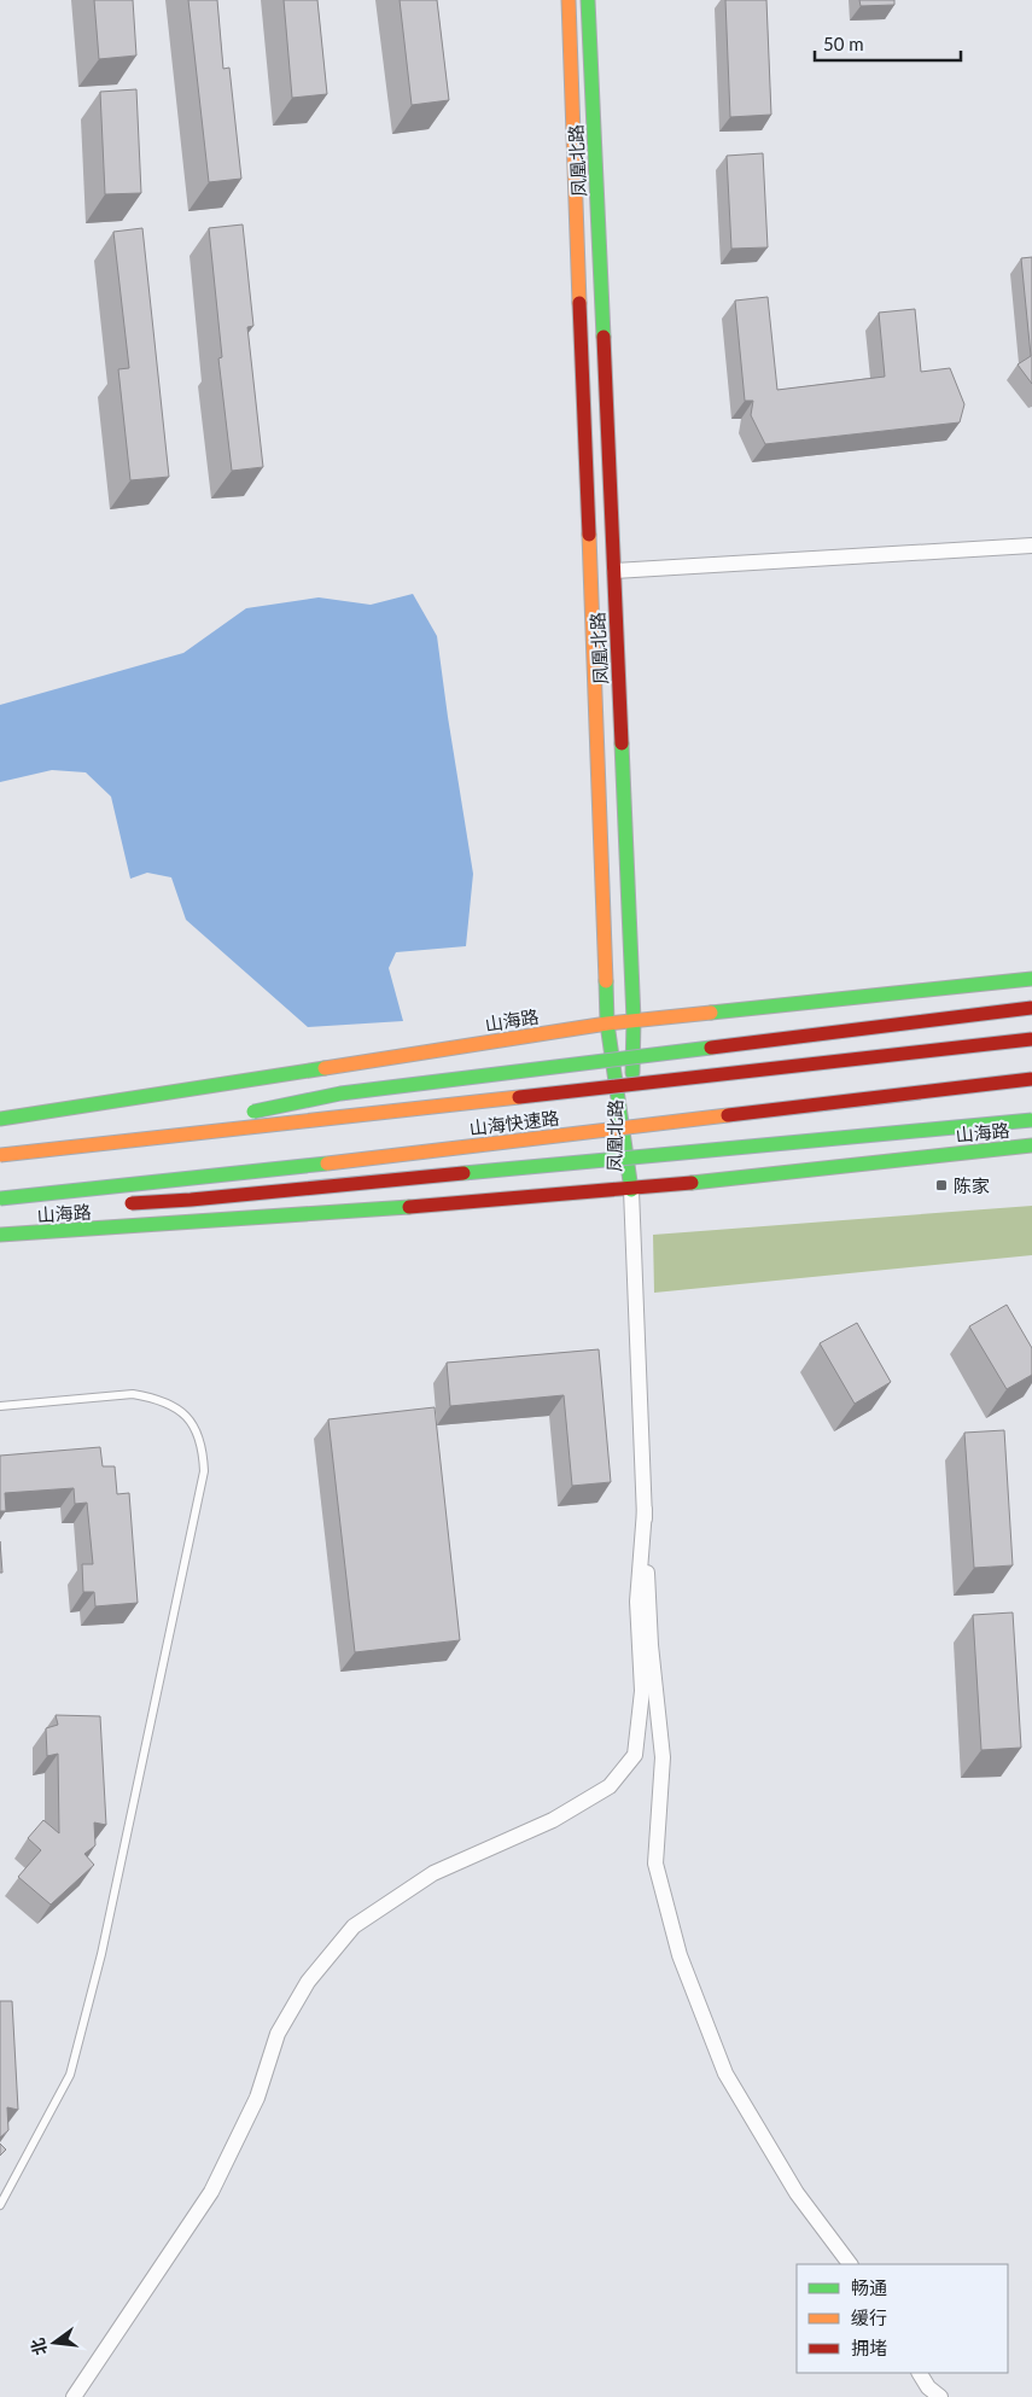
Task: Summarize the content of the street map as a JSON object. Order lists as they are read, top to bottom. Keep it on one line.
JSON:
{"streets":{"main road":["凤凰北路","山海路","山海快速路"]},"crossings":[["凤凰北路","山海路"]],"places":{"transit":["陈家"]},"legend":["畅通","缓行","拥堵"],"scale_bar":"50 m","north":"left"}
